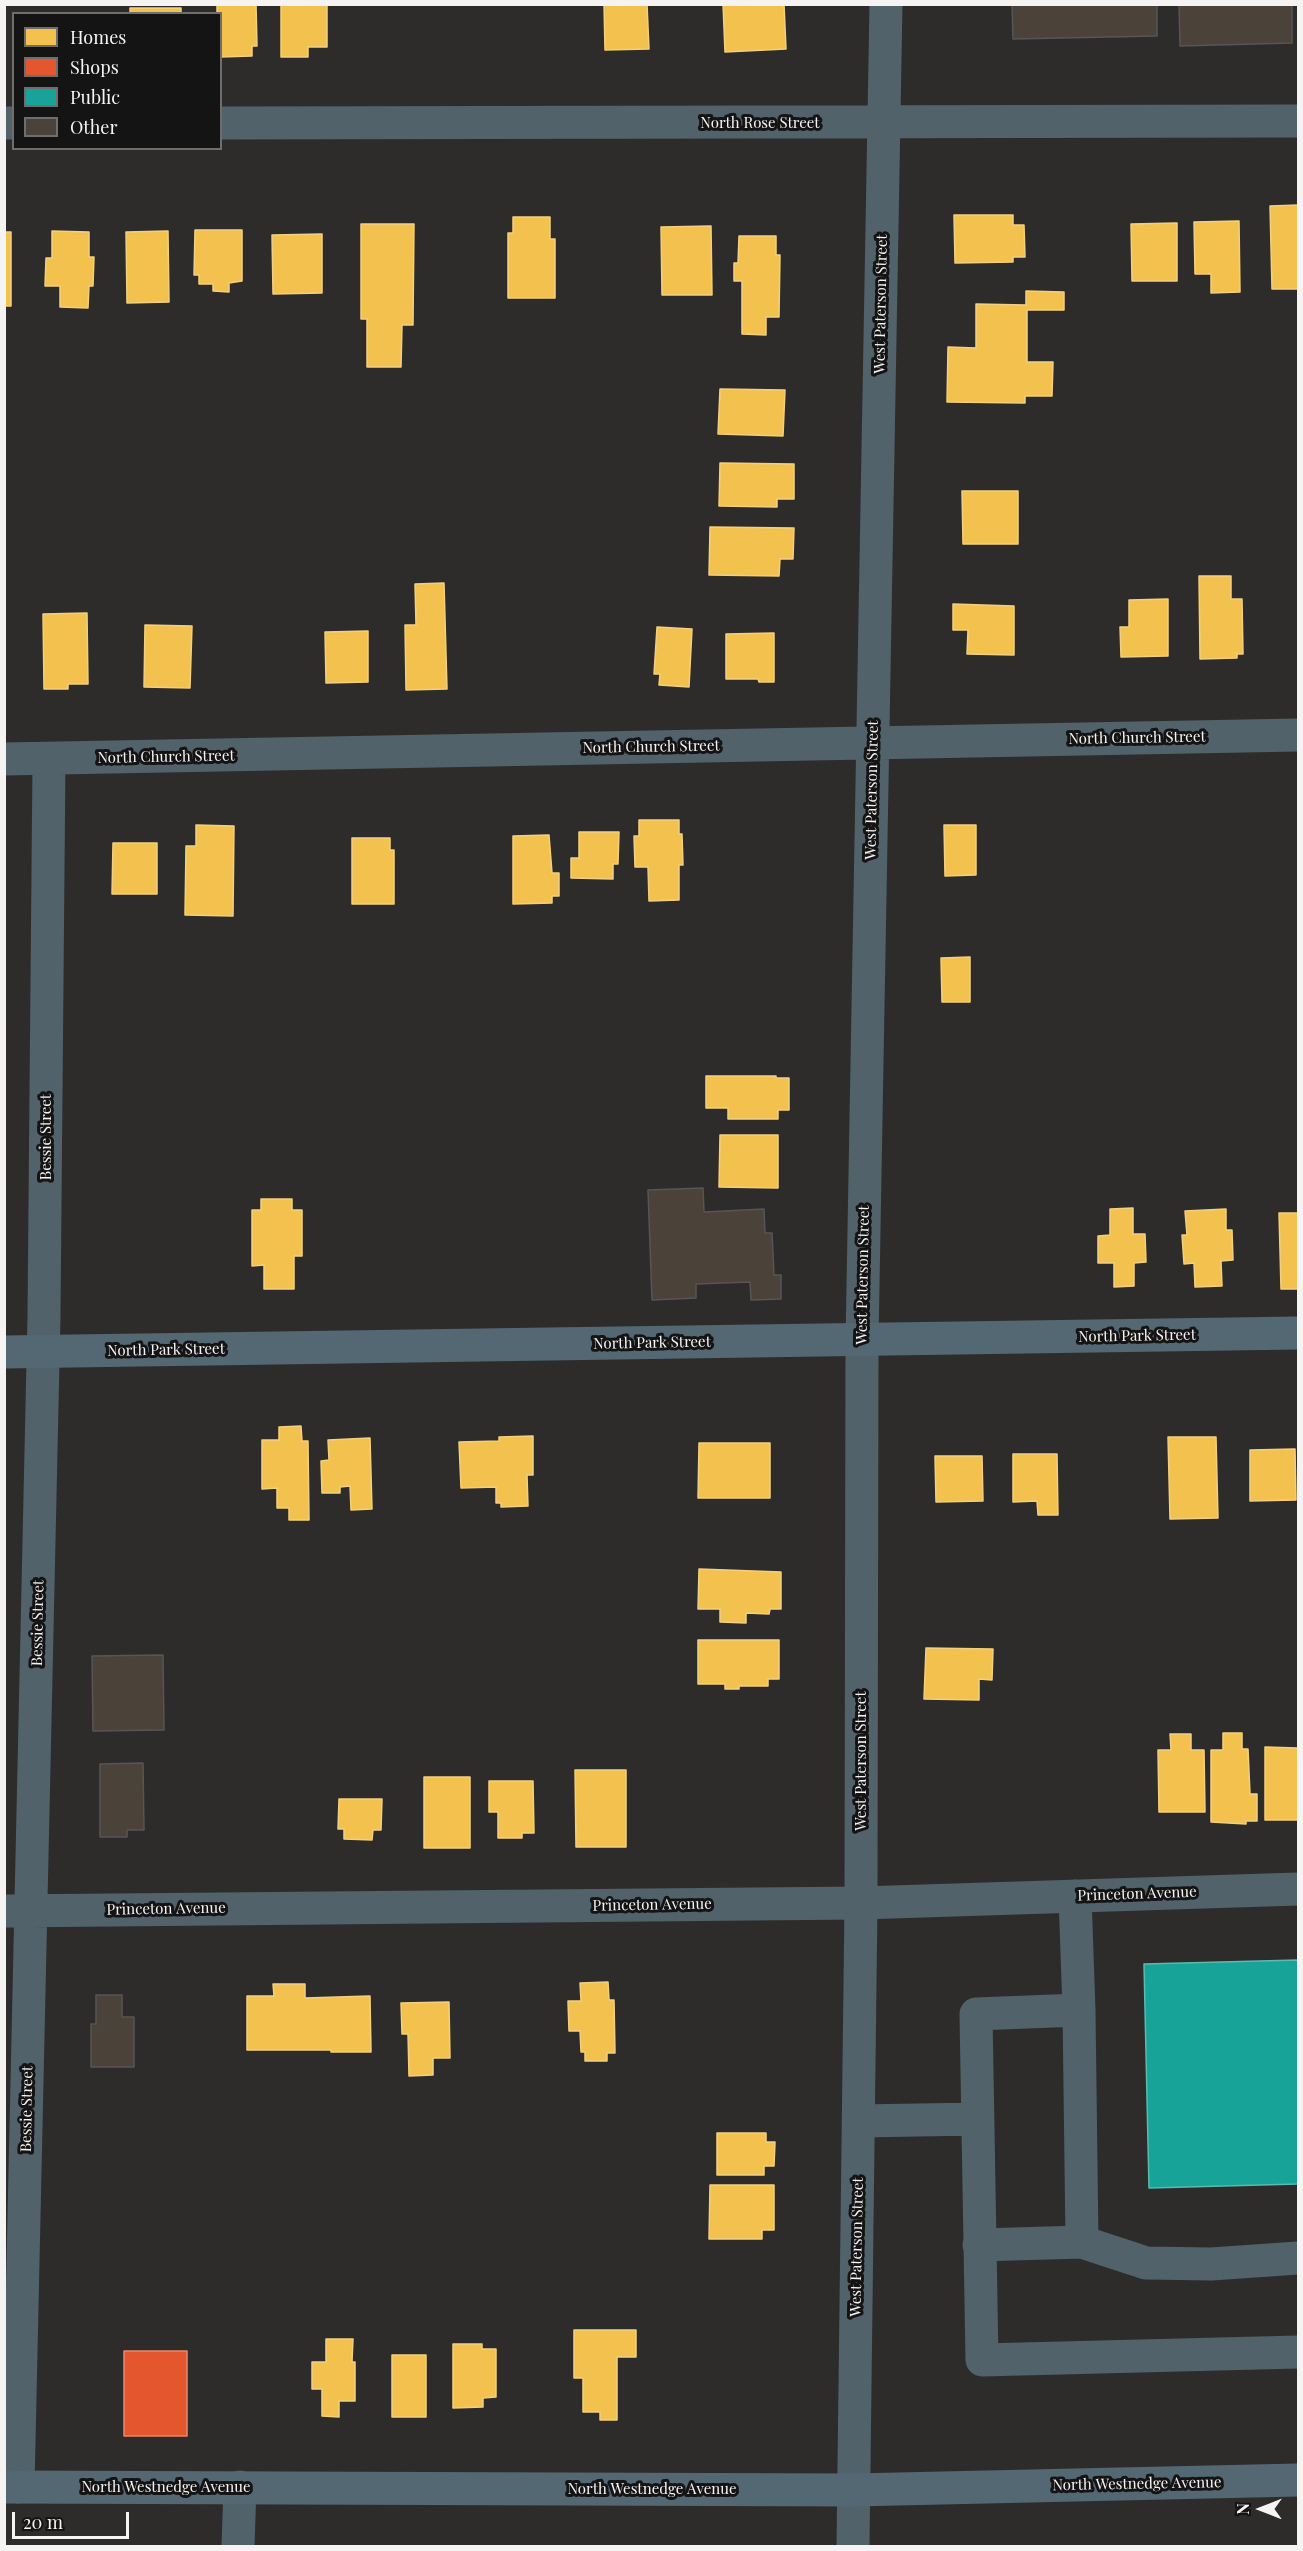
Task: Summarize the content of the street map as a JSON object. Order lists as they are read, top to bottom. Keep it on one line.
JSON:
{"streets":{"main road":["North Park Street","North Westnedge Avenue"],"street":["North Rose Street","West Paterson Street","North Church Street","Bessie Street","Princeton Avenue"]},"crossings":[["North Rose Street","West Paterson Street"],["West Paterson Street","North Church Street"],["West Paterson Street","North Park Street"],["West Paterson Street","Princeton Avenue"],["West Paterson Street","North Westnedge Avenue"],["North Church Street","Bessie Street"],["Bessie Street","North Park Street"],["Bessie Street","Princeton Avenue"],["Bessie Street","North Westnedge Avenue"]],"legend":["Homes","Shops","Public","Other"],"scale_bar":"20 m","north":"left"}
